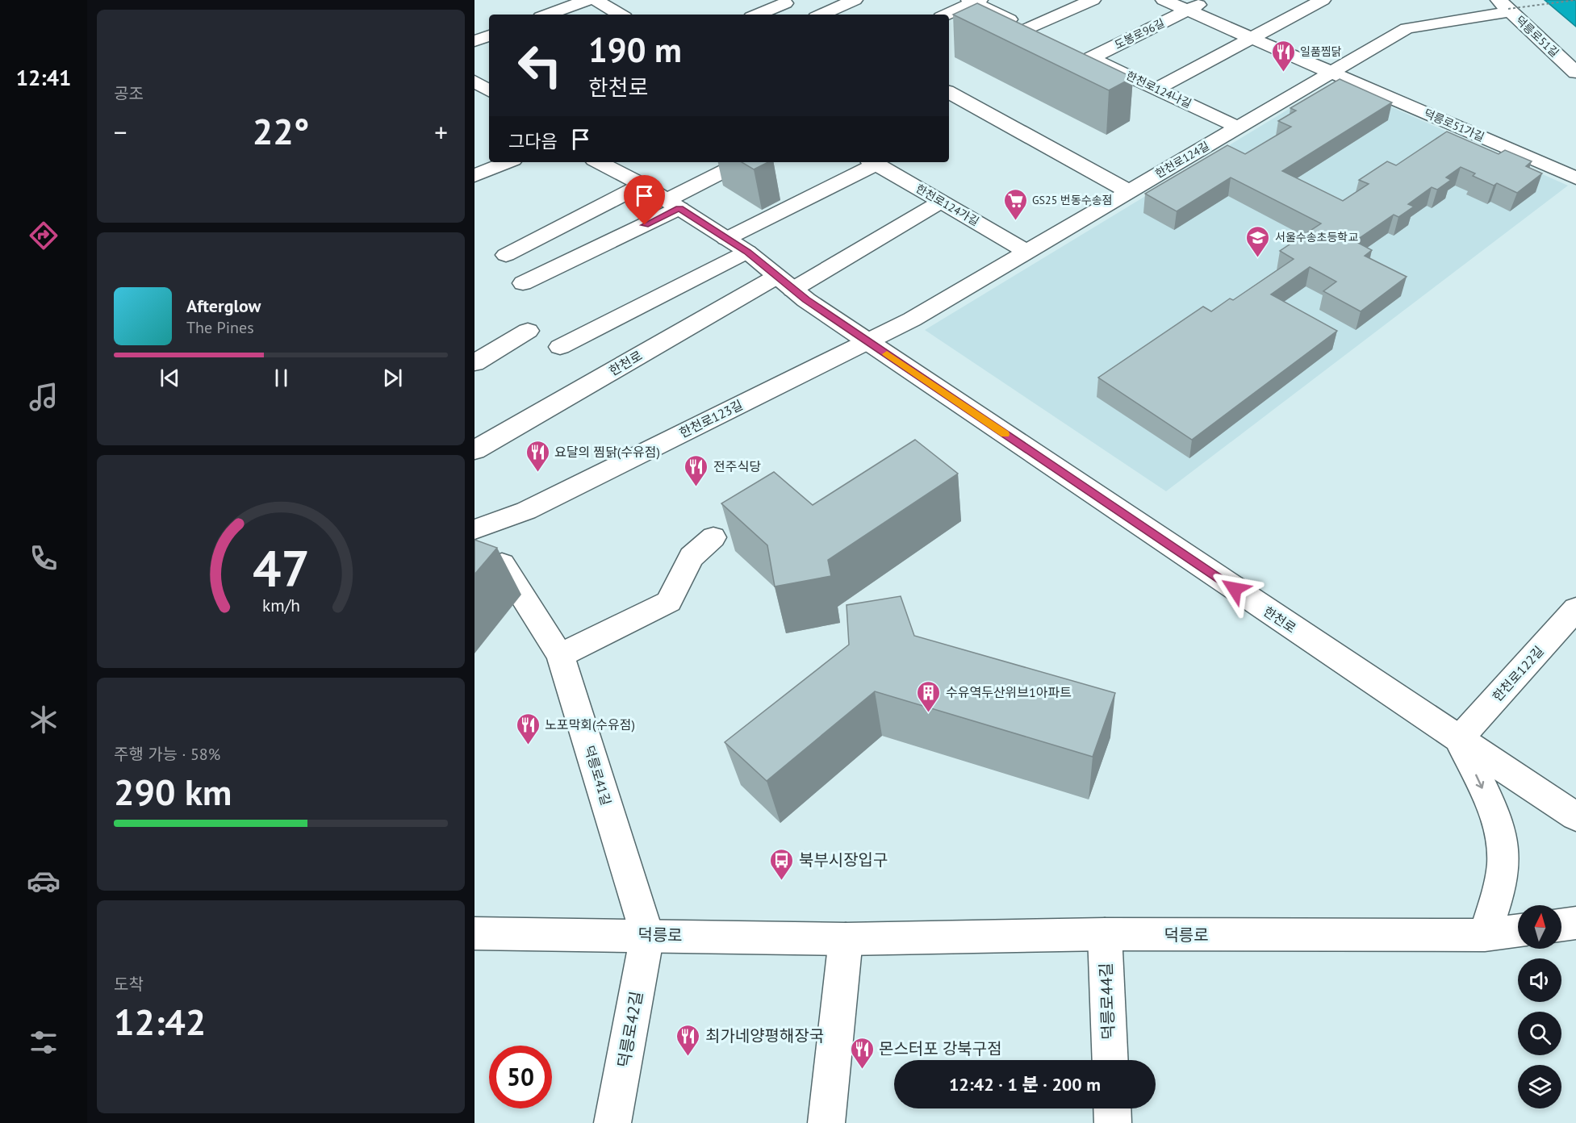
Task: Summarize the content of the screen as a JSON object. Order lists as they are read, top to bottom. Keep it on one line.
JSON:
{"streets":{"street":["도봉로96길","덕릉로51길","한천로124나길","덕릉로51가길","한천로124길","한천로124가길","한천로","한천로123길","한천로122길","덕릉로41길","덕릉로","덕릉로44길","덕릉로42길"]},"crossings":[["도봉로96길","한천로124나길"],["도봉로96길","덕릉로51가길"],["도봉로96길","한천로124길"],["덕릉로51길","한천로124길"],["한천로124나길","한천로124길"],["덕릉로51가길","한천로124길"],["한천로124길","한천로124가길"],["한천로124길","한천로"],["한천로124길","한천로123길"],["한천로124가길","한천로"],["한천로","한천로123길"],["한천로","한천로122길"],["한천로123길","덕릉로41길"],["덕릉로41길","덕릉로"],["덕릉로41길","덕릉로42길"],["덕릉로","덕릉로44길"],["덕릉로","덕릉로42길"]],"places":{"restaurant":["일품찜닭","요달의 찜닭(수유점)","전주식당","노포막회(수유점)","최가네양평해장국","몬스터포 강북구점"],"supermarket":["GS25 번동수송점"],"school or university":["서울수송초등학교"],"building":["수유역두산위브1아파트"],"bus stop":["북부시장입구"]},"north":"top","page":{"tabs":"12:41","tile":["공조",["주행 가능 · 58%","290 km"],["도착","12:42"]],"turn":["190 m","한천로"],"heat":["−","22°","+"],"then":"그다음","song":["Afterglow","The Pines"],"limit":"50","trip":"12:42 · 1 분 · 200 m","gauge":["47","km/h"]}}
